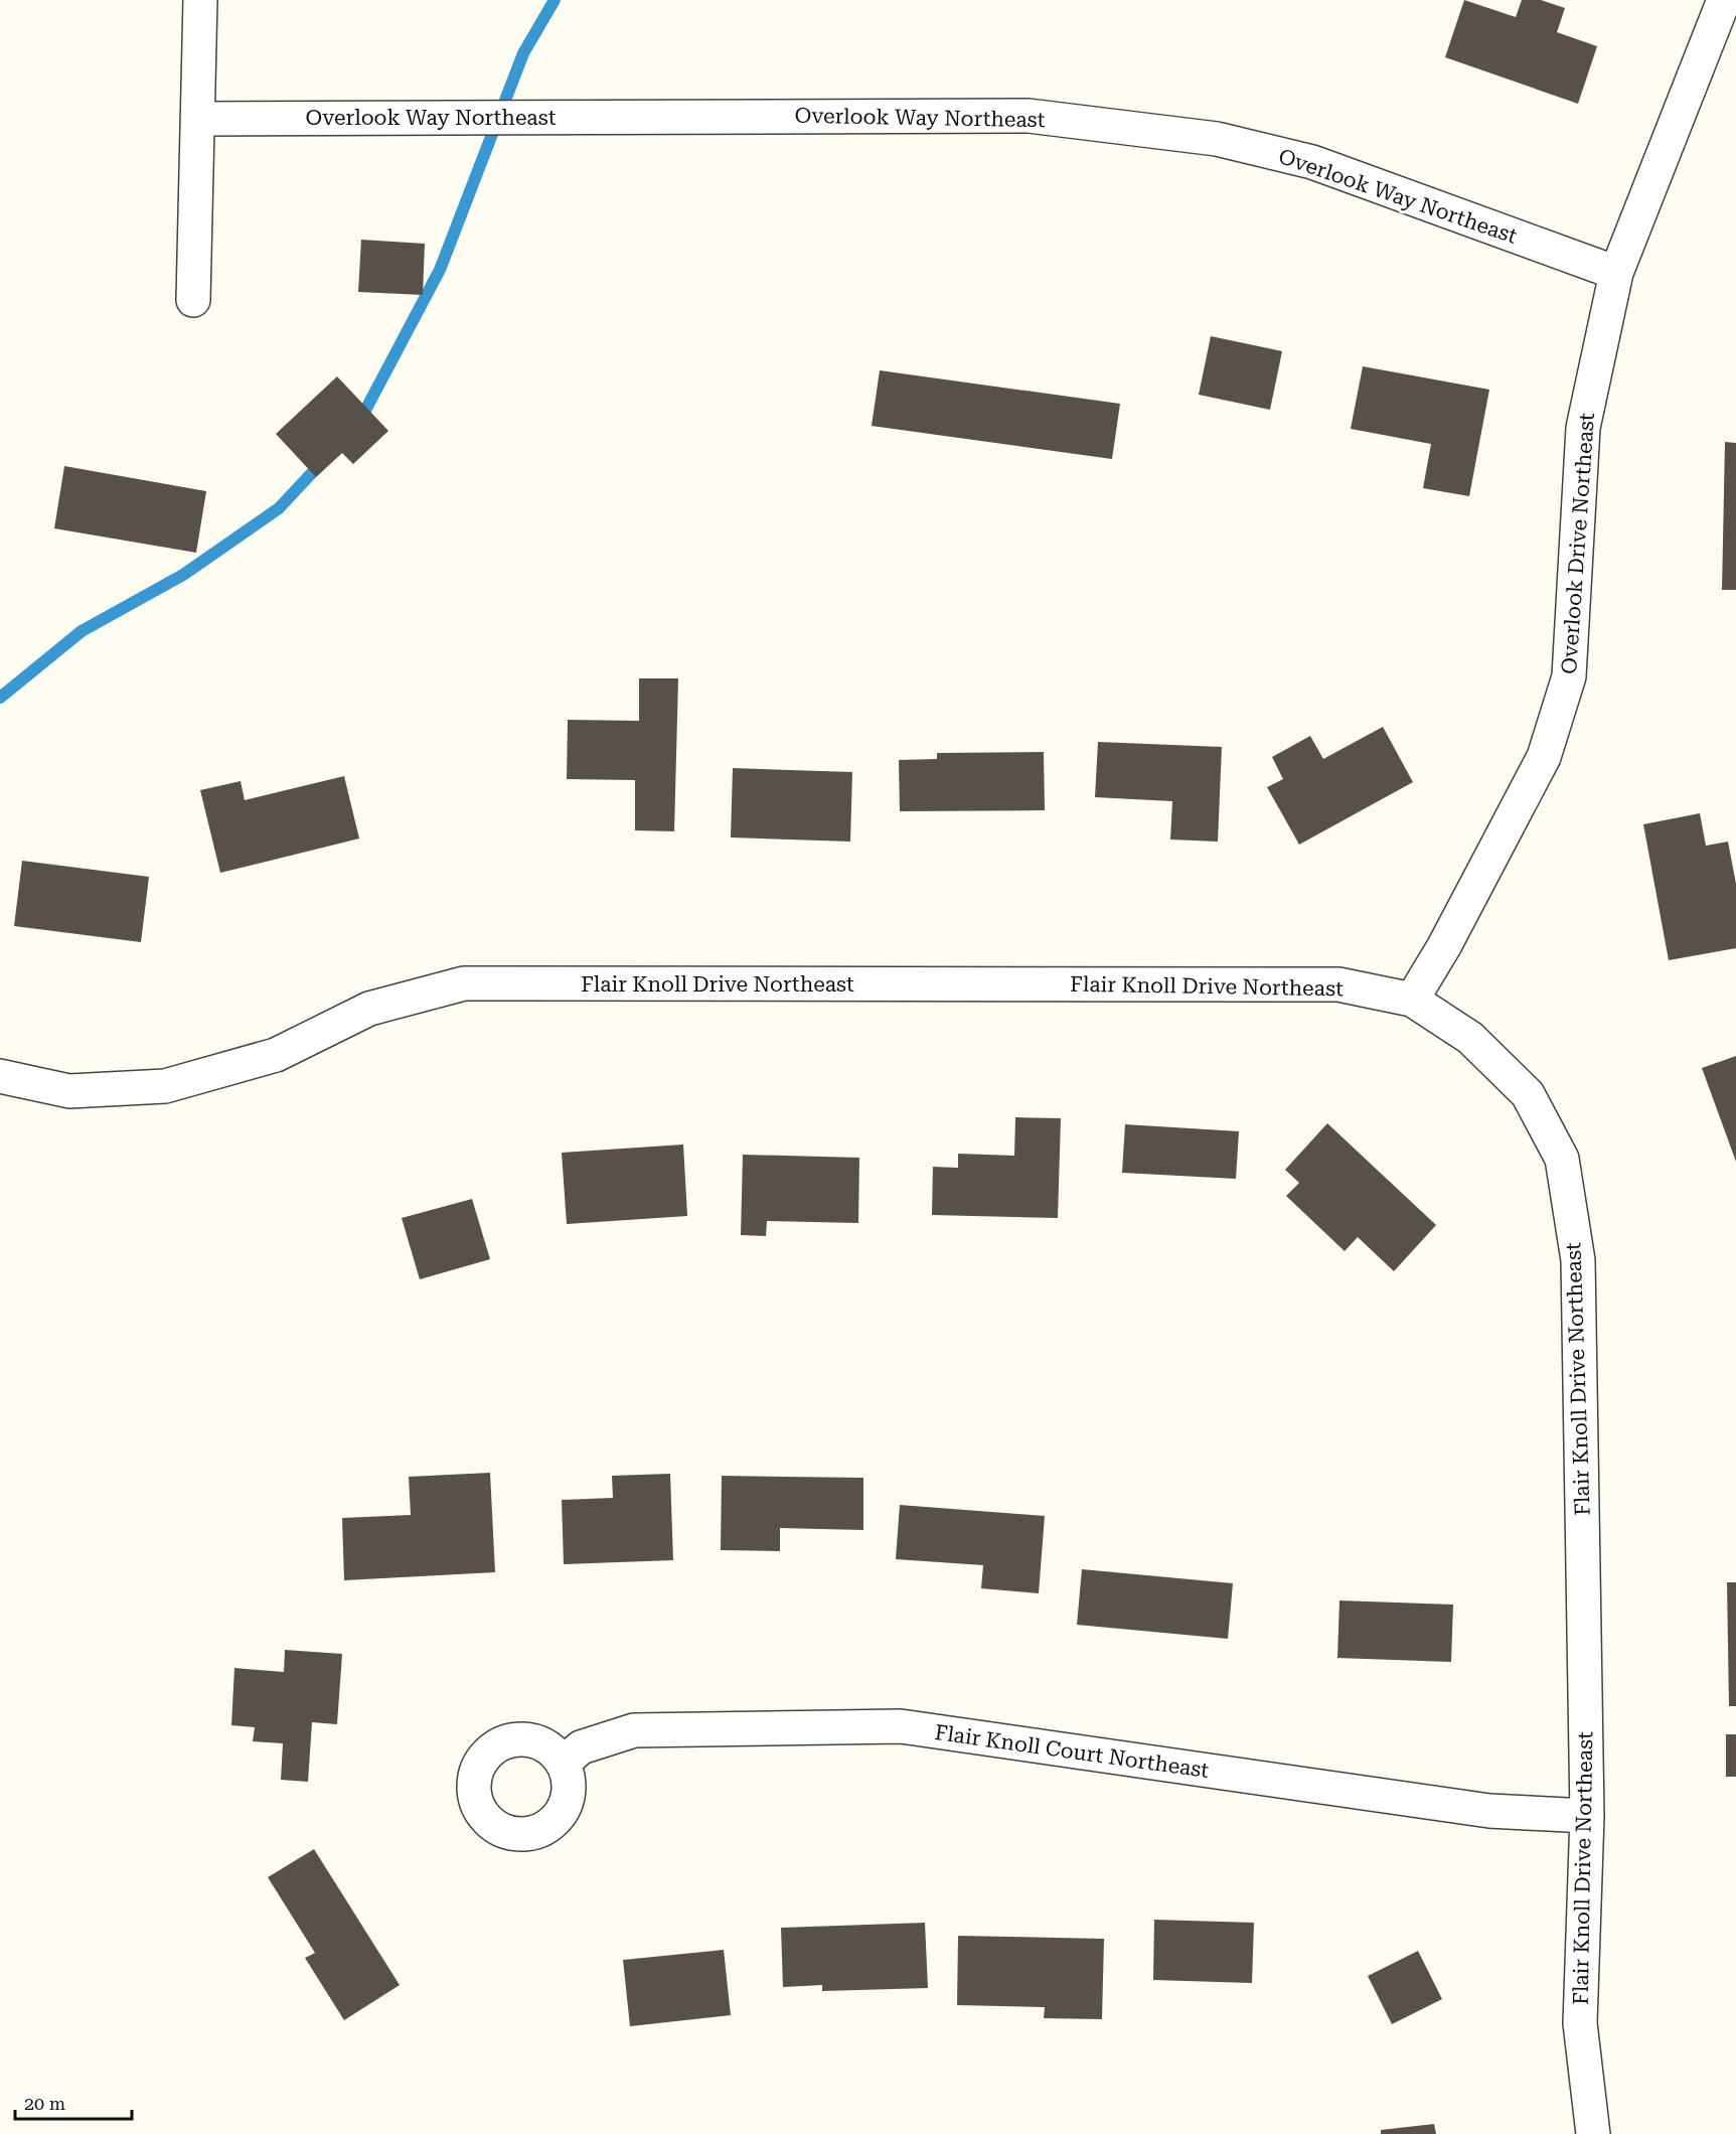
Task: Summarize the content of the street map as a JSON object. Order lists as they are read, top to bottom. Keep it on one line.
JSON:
{"streets":{"street":["Overlook Way Northeast","Overlook Drive Northeast","Flair Knoll Drive Northeast","Flair Knoll Court Northeast"]},"crossings":[["Overlook Way Northeast","Overlook Drive Northeast"],["Overlook Drive Northeast","Flair Knoll Drive Northeast"],["Flair Knoll Drive Northeast","Flair Knoll Court Northeast"]],"scale_bar":"20 m"}
